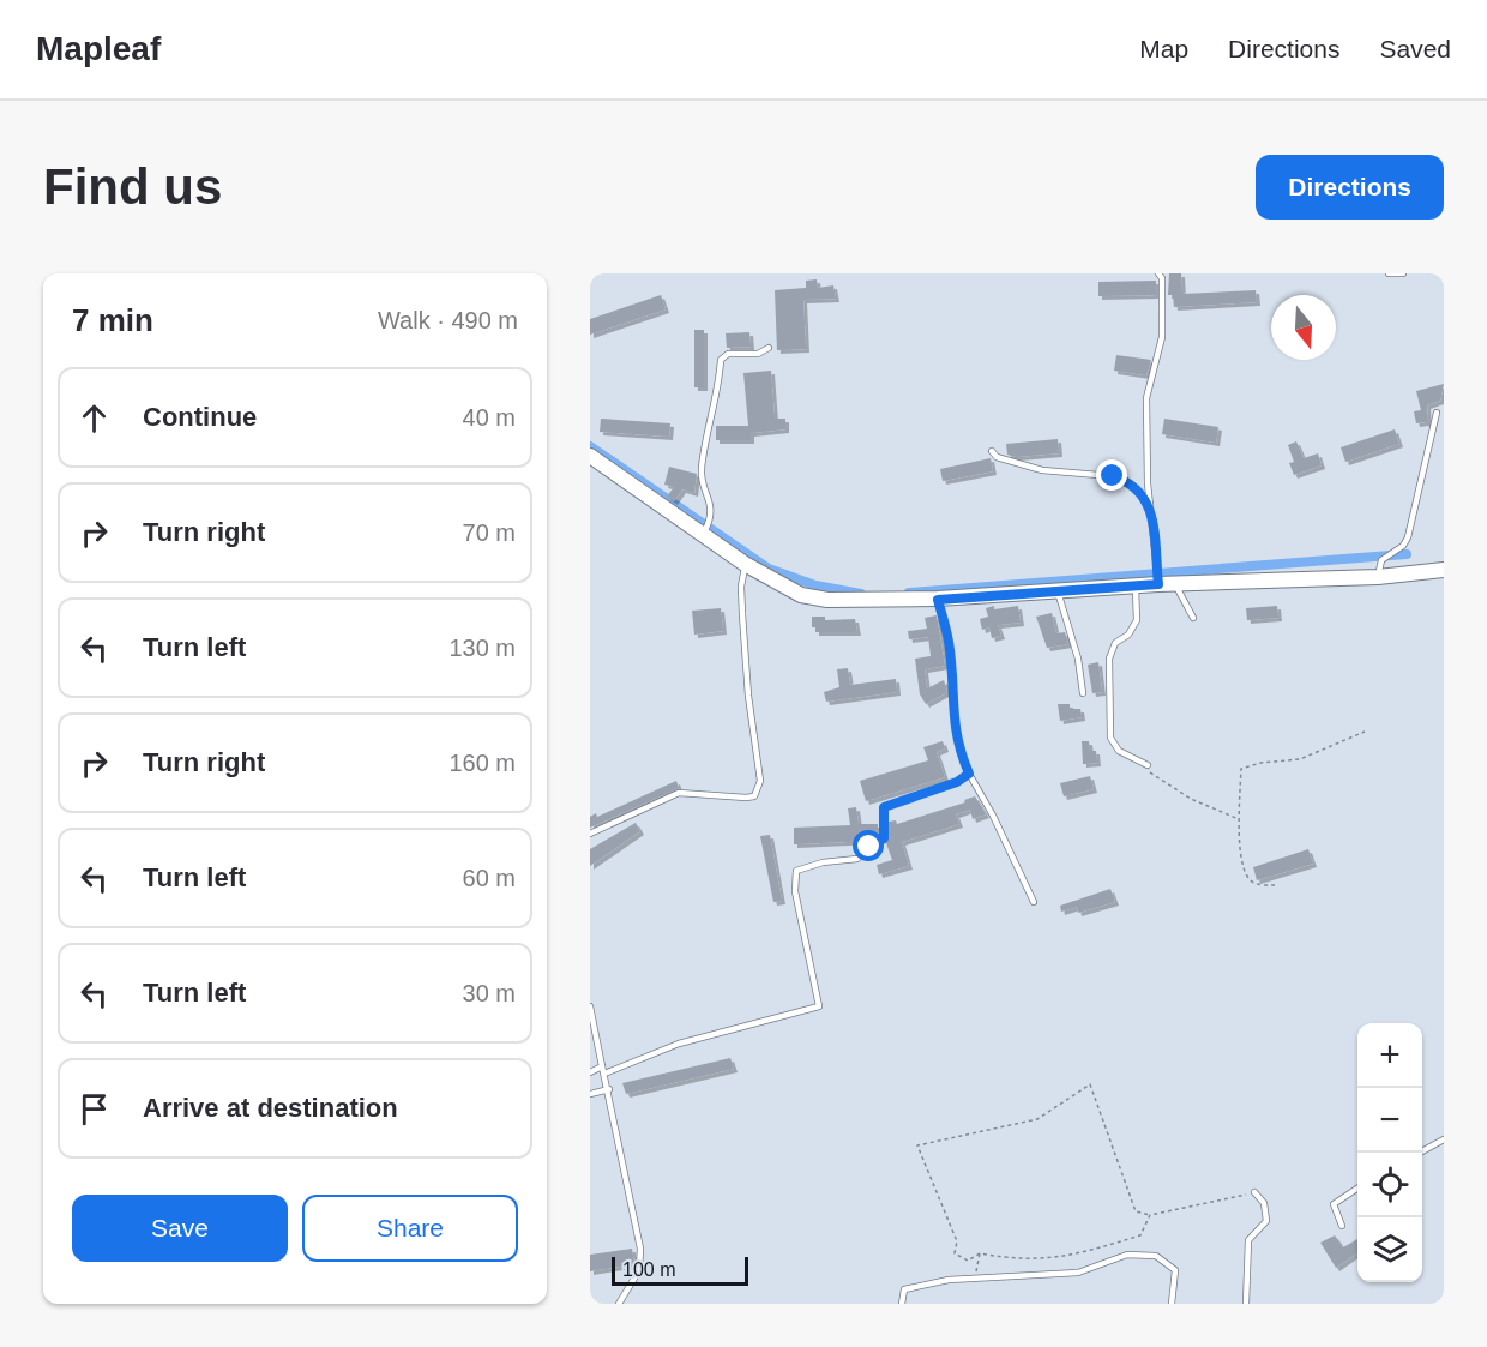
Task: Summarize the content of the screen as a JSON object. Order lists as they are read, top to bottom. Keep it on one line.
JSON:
{"scale_bar":"100 m","north":"bottom","page":{"header":"Mapleaf","nav":["Map","Directions","Saved"],"buttons":["Directions",["Save","Share"]],"title":"Find us","heading":["7 min","Walk · 490 m"],"list":[["Continue","40 m"],["Turn right","70 m"],["Turn left","130 m"],["Turn right","160 m"],["Turn left","60 m"],["Turn left","30 m"],"Arrive at destination"],"map_buttons":["+","−"],"scale":"100 m"}}
